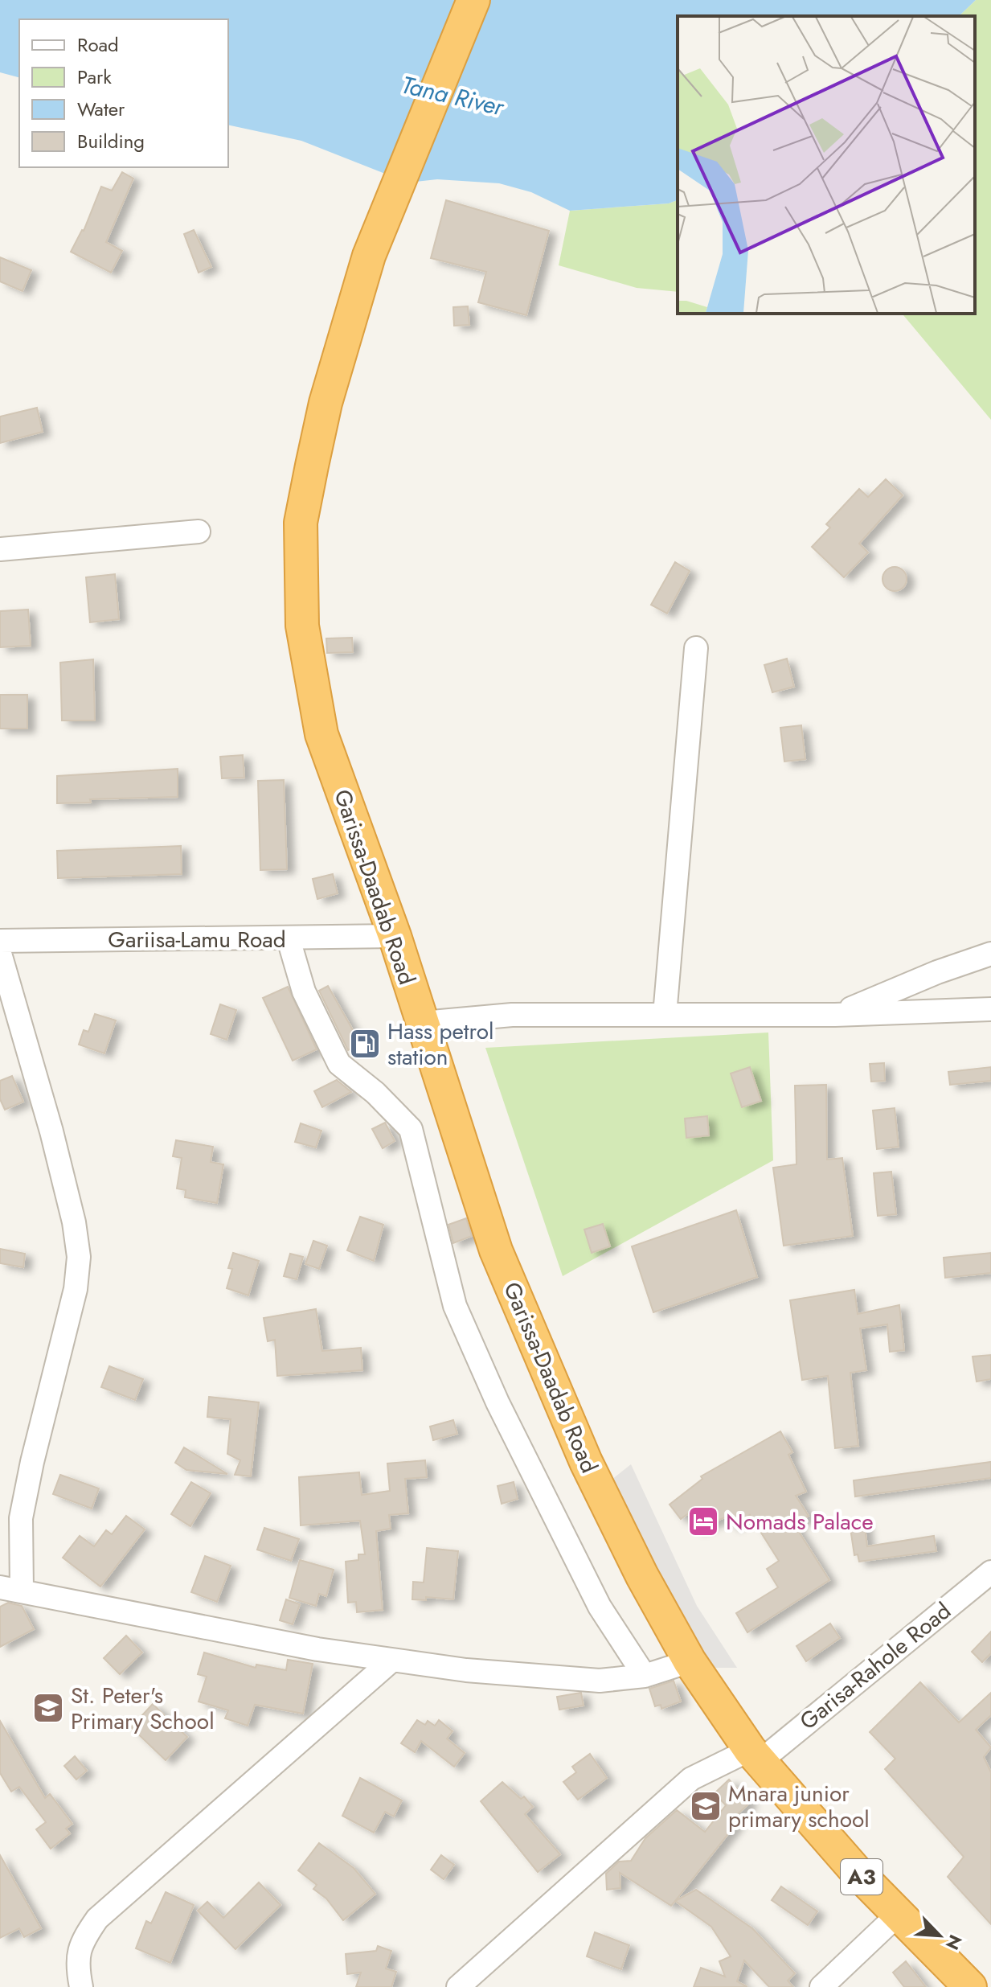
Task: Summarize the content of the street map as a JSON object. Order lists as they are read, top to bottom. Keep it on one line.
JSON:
{"streets":{"highway":["Garissa-Daadab Road","A3"],"street":["Gariisa-Lamu Road","Garisa-Rahole Road"]},"crossings":[["Garissa-Daadab Road","Gariisa-Lamu Road"],["Garissa-Daadab Road","Garisa-Rahole Road"],["Garissa-Daadab Road","A3"],["Garisa-Rahole Road","A3"]],"water":["Tana River"],"places":{"fuel station":["Hass petrol station"],"hotel":["Nomads Palace"],"school or university":["St. Peter's Primary School","Mnara junior primary school"]},"legend":["Road","Park","Water","Building"],"north":"bottom right"}
